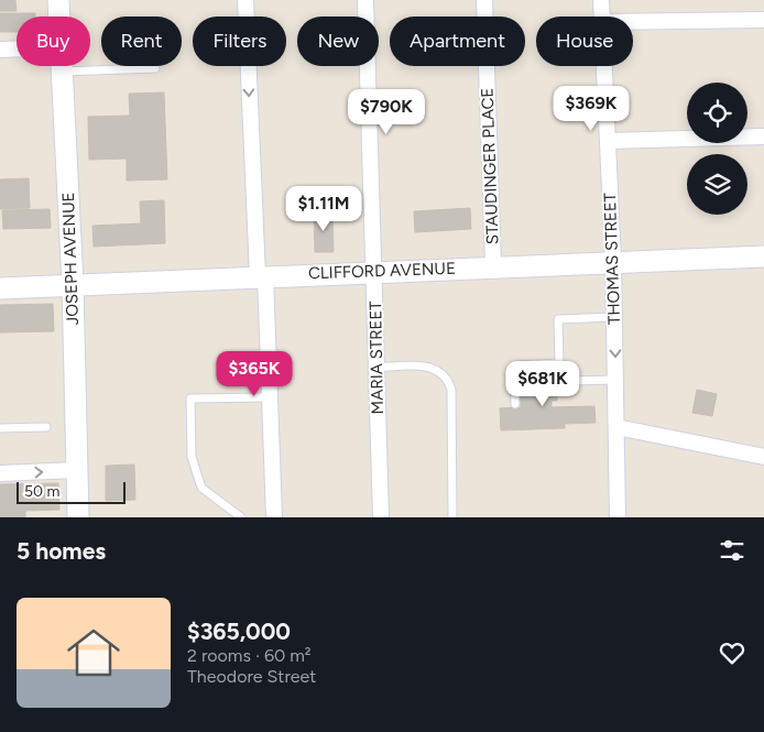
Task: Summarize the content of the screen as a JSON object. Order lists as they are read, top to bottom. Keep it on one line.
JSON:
{"streets":{"main road":["JOSEPH AVENUE","CLIFFORD AVENUE"],"street":["STAUDINGER PLACE","THOMAS STREET","MARIA STREET"]},"crossings":[["STAUDINGER PLACE","CLIFFORD AVENUE"],["JOSEPH AVENUE","CLIFFORD AVENUE"],["THOMAS STREET","CLIFFORD AVENUE"],["CLIFFORD AVENUE","MARIA STREET"]],"scale_bar":"50 m","page":{"chip":["Buy","Rent","Filters","New","Apartment","House"],"price":["$369K","$790K","$1.11M","$365K","$681K"],"scale":"50 m","heading":"5 homes","list":[{"name":"$365,000","note":"2 rooms · 60 m² · Theodore Street"}]}}
